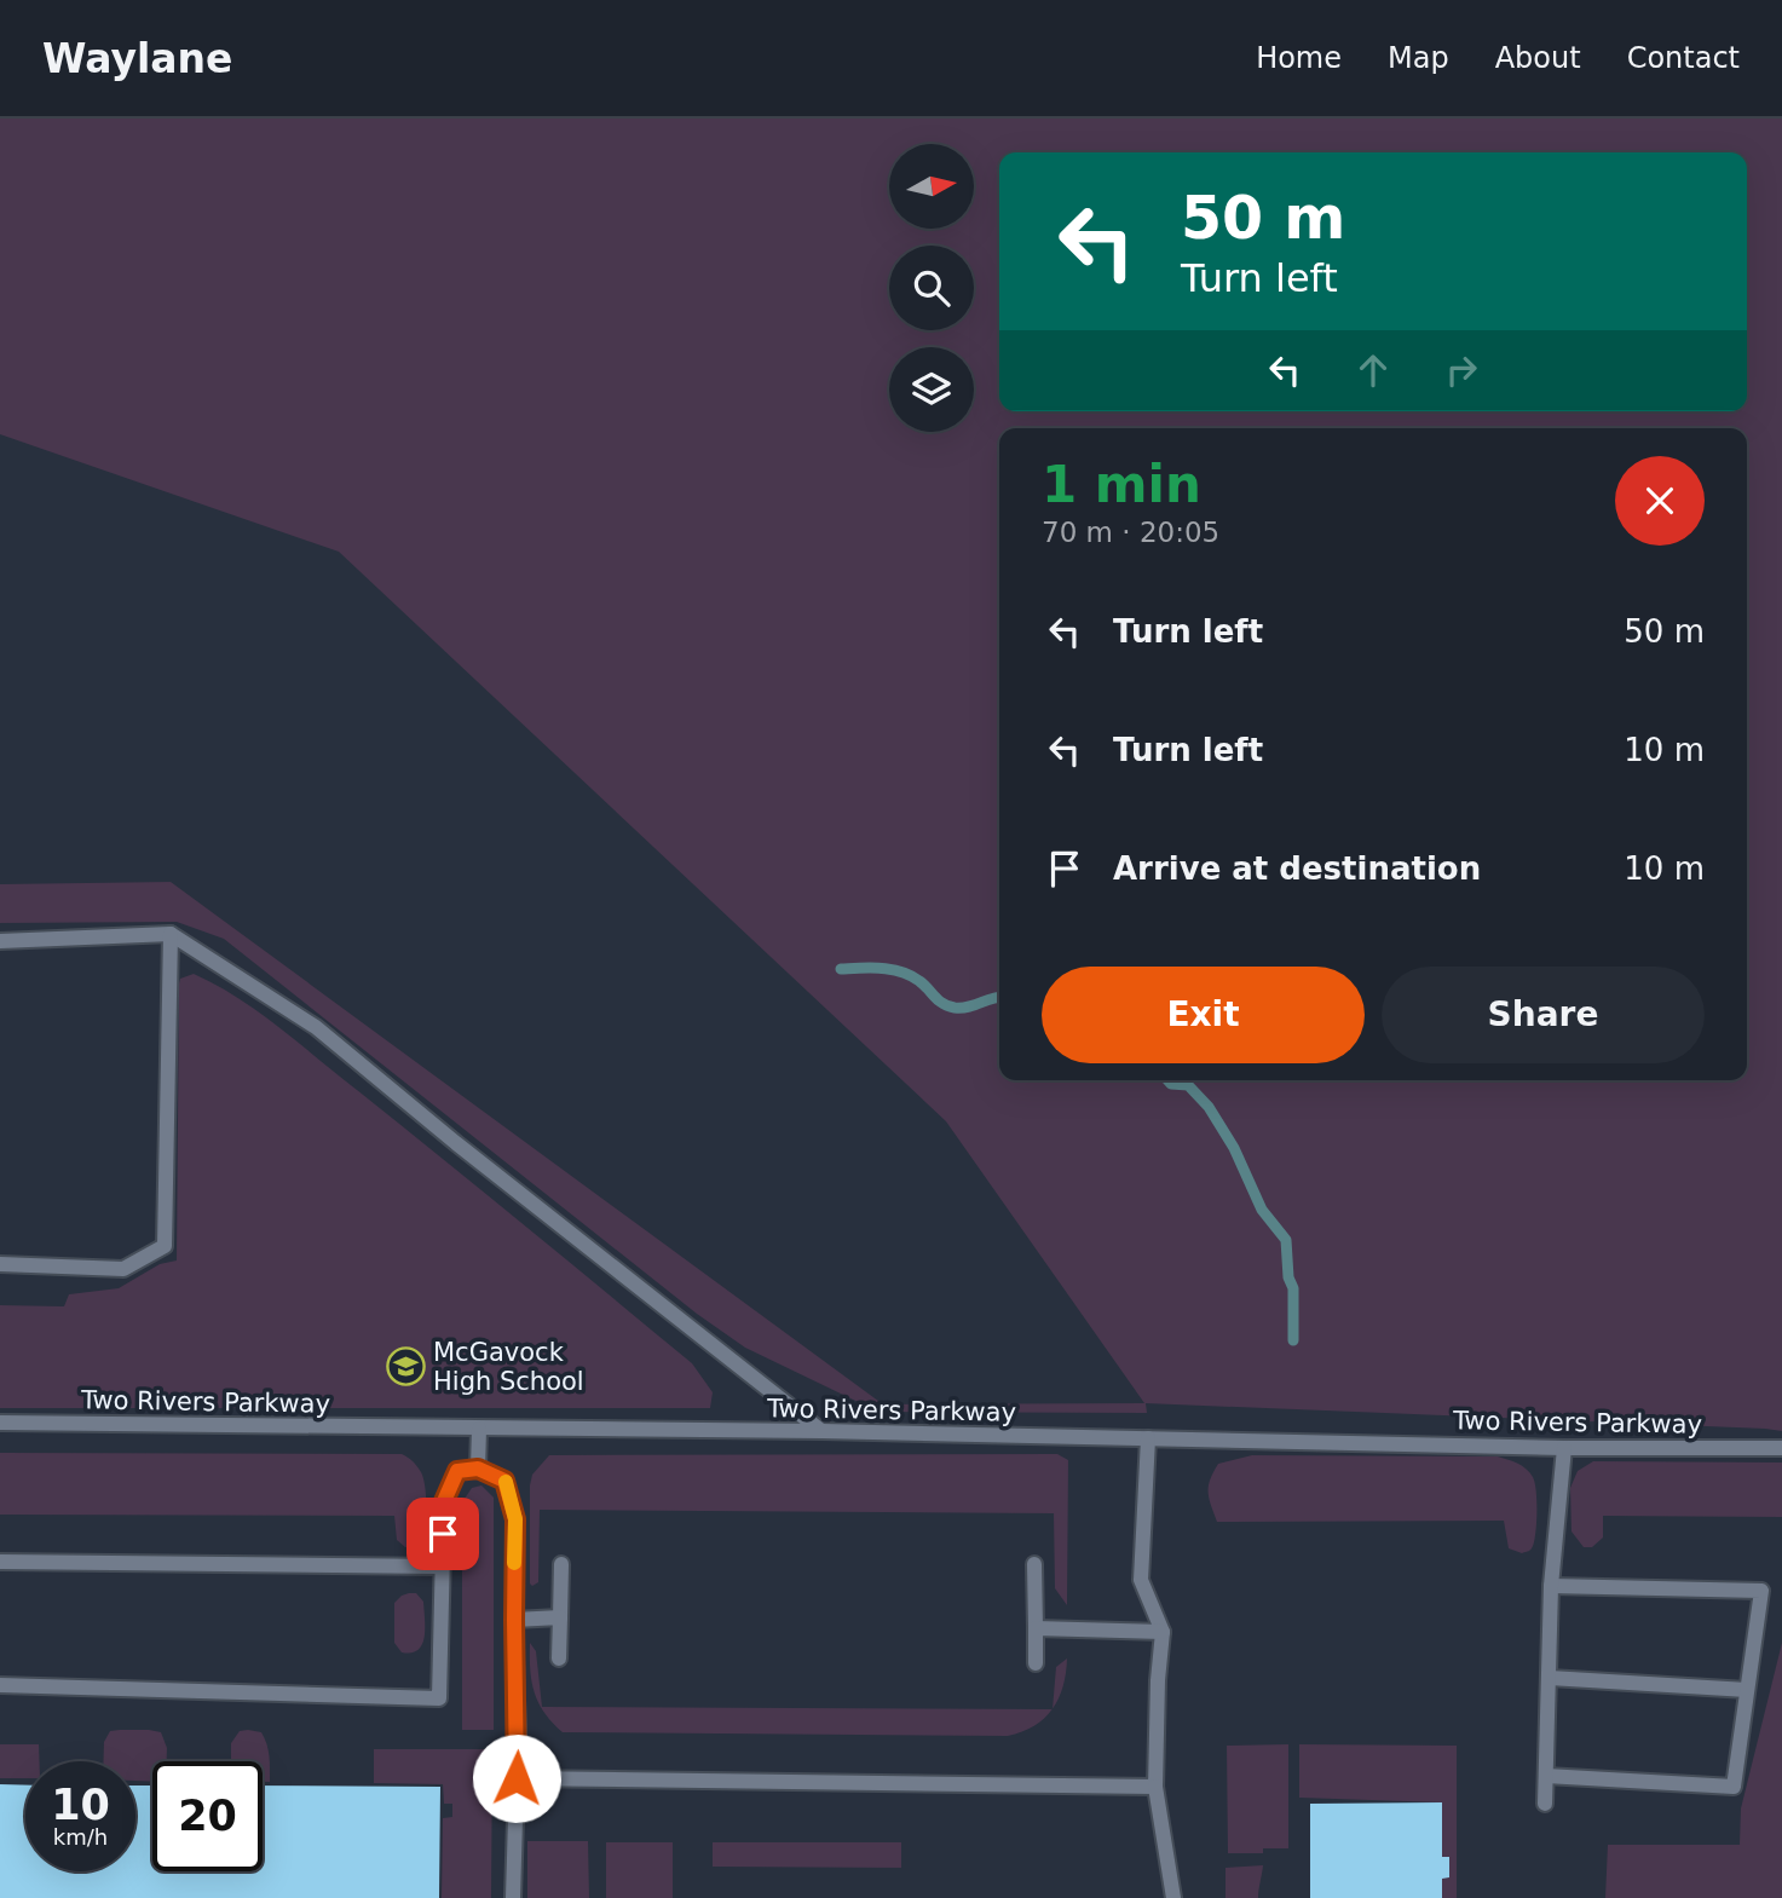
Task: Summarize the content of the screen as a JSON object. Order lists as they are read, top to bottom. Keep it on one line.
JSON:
{"streets":{"lane":["Two Rivers Parkway"]},"places":{"school or university":["McGavock High School"]},"north":"right","page":{"header":"Waylane","nav":["Home","Map","About","Contact"],"turn":["50 m","Turn left"],"heading":["1 min","70 m · 20:05"],"list":[{"name":"Turn left","value":"50 m"},{"name":"Turn left","value":"10 m"},{"name":"Arrive at destination","value":"10 m"}],"buttons":["Exit","Share"],"speed":"10 km/h","limit":"20"}}
